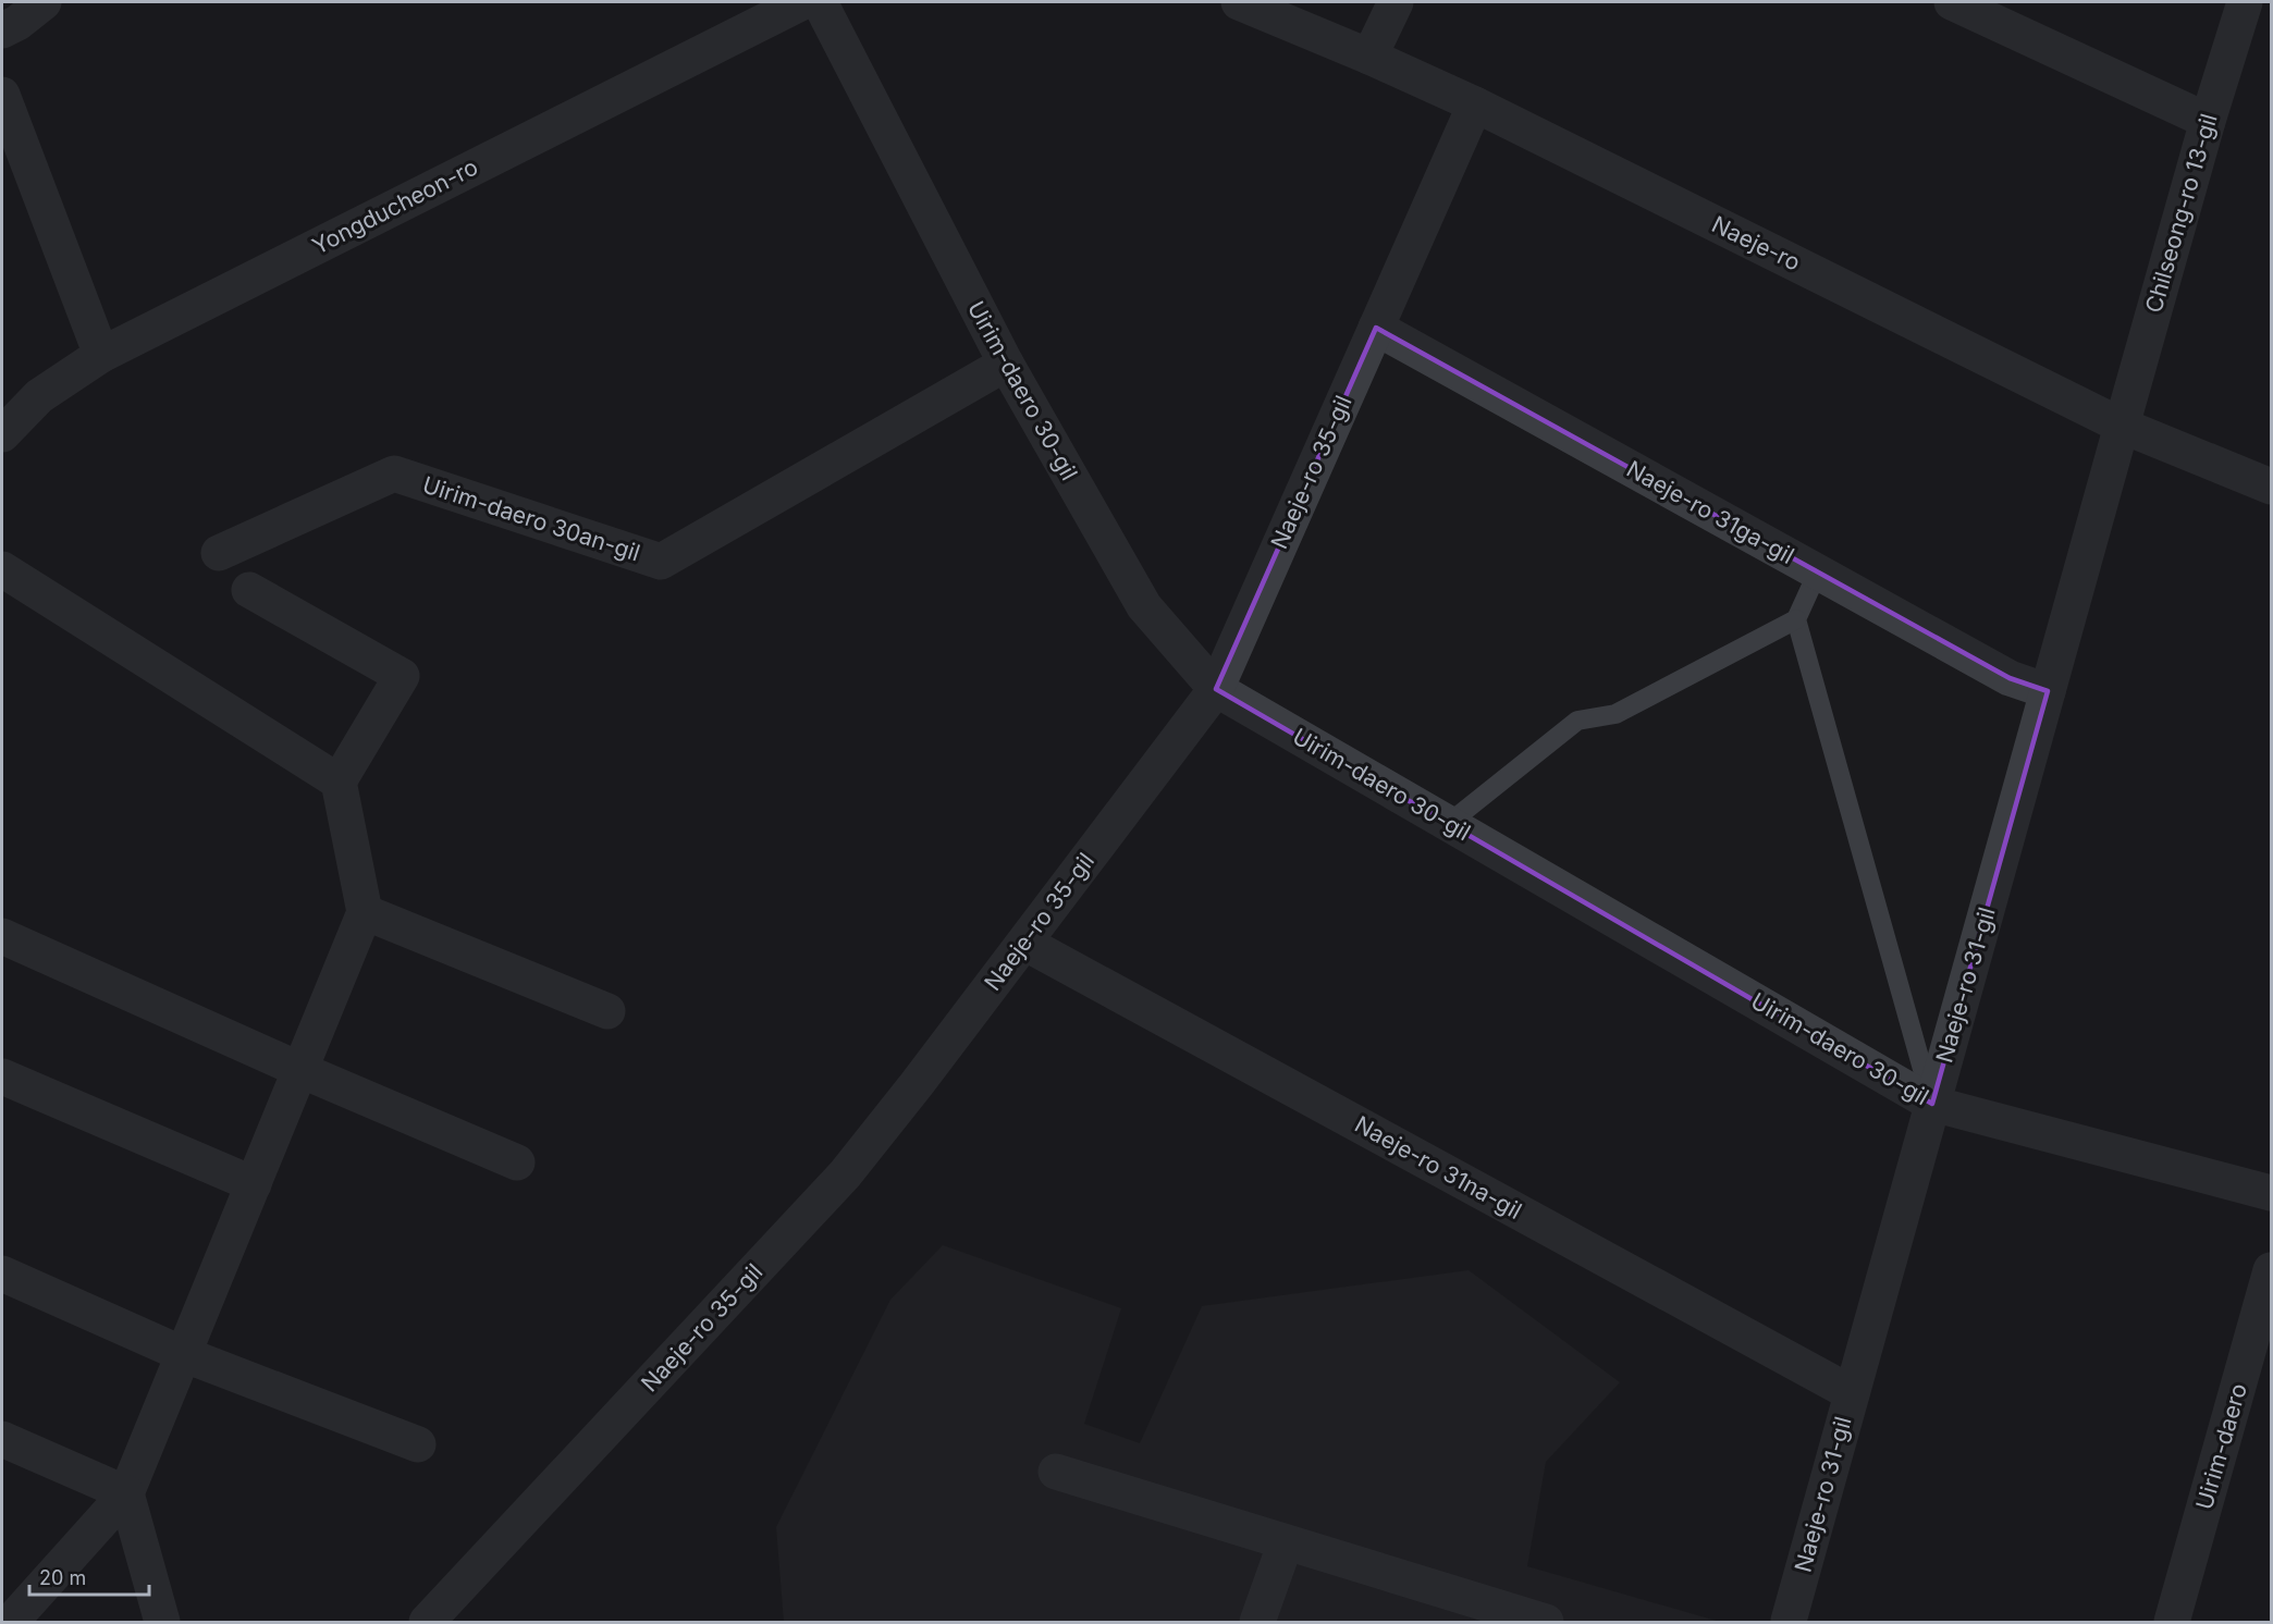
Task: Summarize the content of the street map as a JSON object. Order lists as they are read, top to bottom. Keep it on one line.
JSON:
{"streets":{"street":["Yongducheon-ro","Chilseong-ro 13-gil","Naeje-ro","Uirim-daero 30-gil","Naeje-ro 35-gil","Naeje-ro 31ga-gil","Uirim-daero 30an-gil","Naeje-ro 31-gil","Naeje-ro 31na-gil","Uirim-daero"]},"crossings":[["Chilseong-ro 13-gil","Naeje-ro"],["Chilseong-ro 13-gil","Naeje-ro 31-gil"],["Naeje-ro","Naeje-ro 35-gil"],["Naeje-ro","Naeje-ro 31-gil"],["Uirim-daero 30-gil","Naeje-ro 35-gil"],["Uirim-daero 30-gil","Uirim-daero 30an-gil"],["Uirim-daero 30-gil","Naeje-ro 31-gil"],["Naeje-ro 35-gil","Naeje-ro 31ga-gil"],["Naeje-ro 35-gil","Naeje-ro 31na-gil"],["Naeje-ro 31ga-gil","Naeje-ro 31-gil"],["Naeje-ro 31-gil","Naeje-ro 31na-gil"]],"scale_bar":"20 m"}
